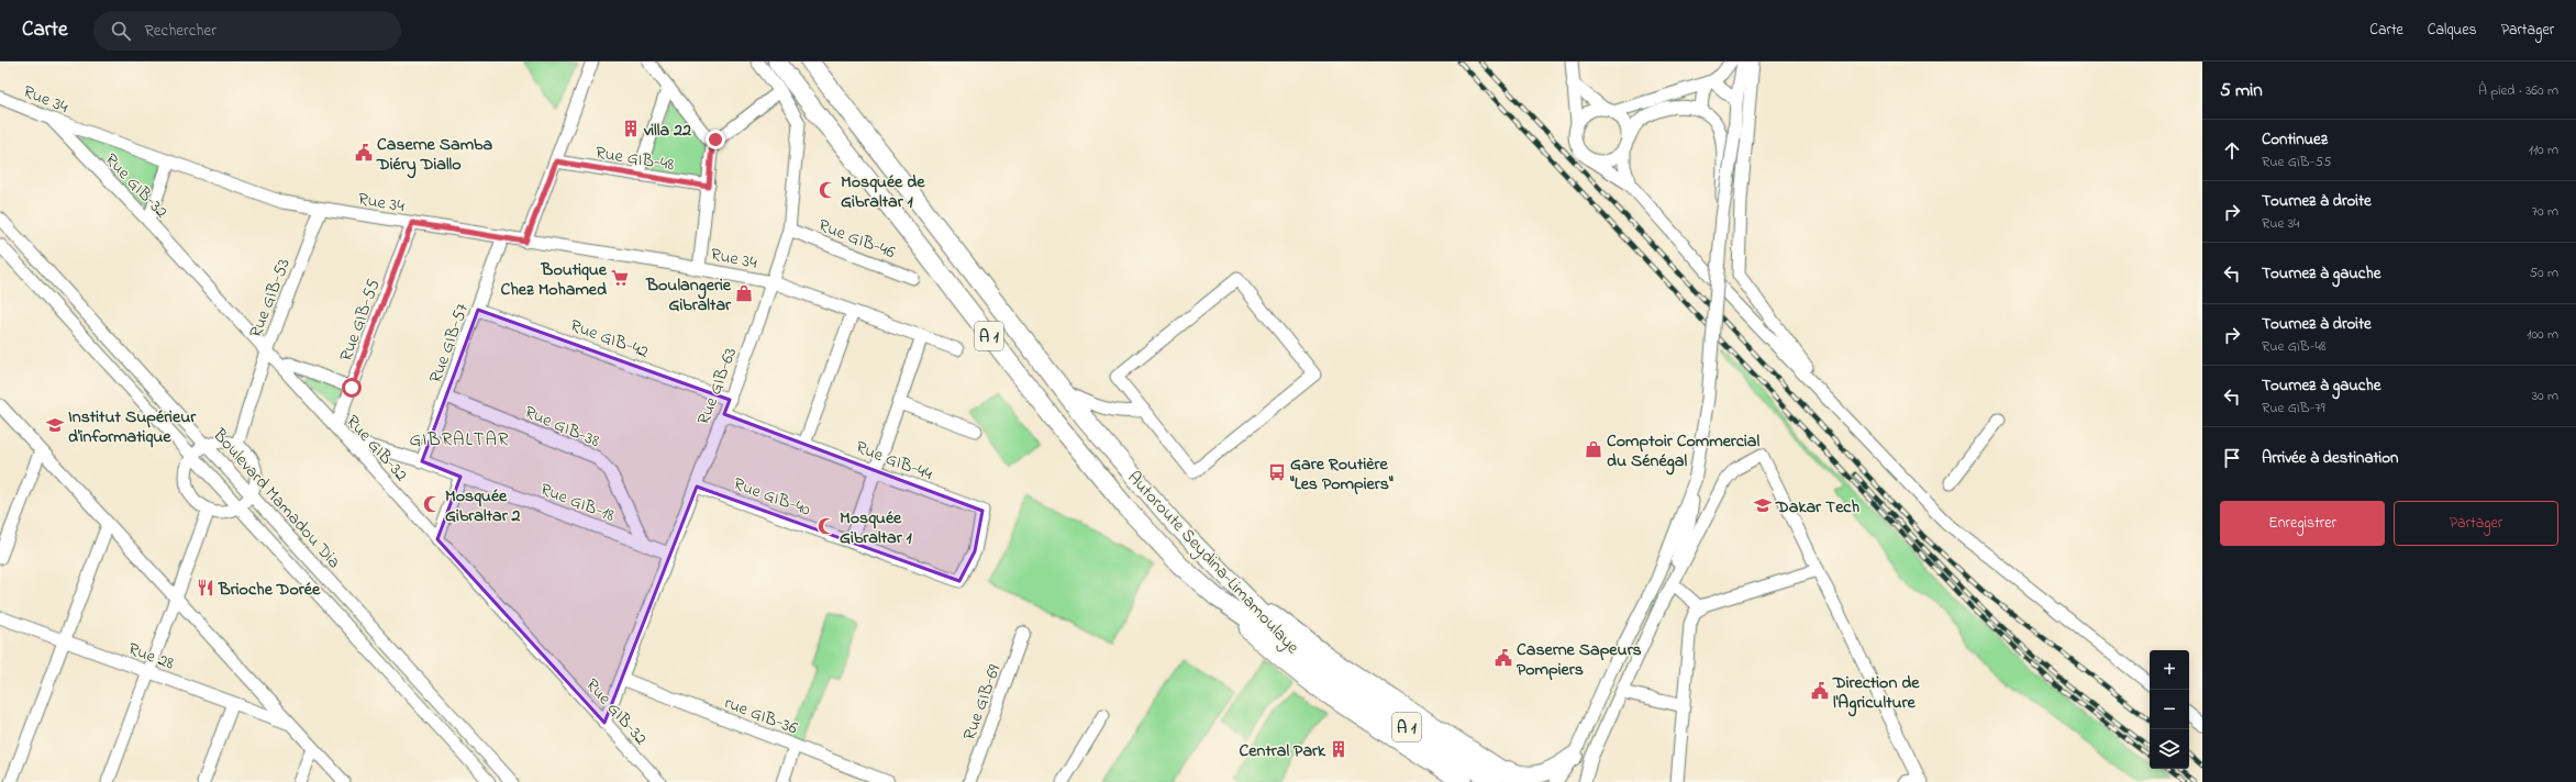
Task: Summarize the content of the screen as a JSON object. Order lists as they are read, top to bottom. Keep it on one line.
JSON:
{"streets":{"highway":["A 1","Autoroute Seydina-Limamoulaye"],"street":["Rue 34","Rue GIB-48","Rue GIB-32","Rue GIB-46","Rue GIB-53","Rue GIB-55","Rue GIB-42","Rue GIB-57","Rue GIB-63","Rue GIB-38","Rue GIB-44","Rue GIB-40","Boulevard Mamadou Dia","Rue GIB-18","Rue 28","Rue GIB-69","rue GIB-36"]},"crossings":[["Rue 34","Rue GIB-32"],["Rue 34","Rue GIB-53"],["Rue 34","Rue GIB-55"],["Rue 34","Rue GIB-57"],["Rue 34","Rue GIB-63"],["Rue GIB-32","Rue GIB-53"],["Rue GIB-32","Rue GIB-55"],["Rue GIB-32","Rue GIB-63"],["Rue GIB-32","Rue GIB-18"],["Rue GIB-46","Rue GIB-63"],["A 1","Autoroute Seydina-Limamoulaye"],["Rue GIB-42","Rue GIB-57"],["Rue GIB-42","Rue GIB-63"],["Rue GIB-57","Rue GIB-38"],["Rue GIB-57","Rue GIB-18"],["Rue GIB-63","Rue GIB-44"],["Rue GIB-63","Rue GIB-40"],["Rue GIB-63","Rue GIB-18"],["Rue GIB-63","rue GIB-36"],["Rue GIB-38","Rue GIB-18"],["Rue GIB-44","Rue GIB-40"]],"districts":["GIBRALTAR"],"places":{"building":["villa 22","Central Park"],"public building":["Caserne Samba Diéry Diallo","Caserne Sapeurs Pompiers","Direction de l'Agriculture"],"mosque":["Mosquée de Gibraltar 1","Mosquée Gibraltar 2","Mosquée Gibraltar 1"],"supermarket":["Boutique Chez Mohamed"],"shop":["Boulangerie Gibraltar","Comptoir Commercial du Sénégal"],"school or university":["Institut Supérieur d'informatique","Dakar Tech"],"bus stop":["Gare Routière \"Les Pompiers\""],"restaurant":["Brioche Dorée"]},"page":{"header":"Carte","search":"Rechercher","nav":["Carte","Calques","Partager"],"heading":["5 min","À pied · 360 m"],"list":[["Continuez","Rue GIB-55","110 m"],["Tournez à droite","Rue 34","70 m"],["Tournez à gauche","50 m"],["Tournez à droite","Rue GIB-48","100 m"],["Tournez à gauche","Rue GIB-79","30 m"],"Arrivée à destination"],"buttons":["Enregistrer","Partager"],"map_buttons":["+","−"]}}
